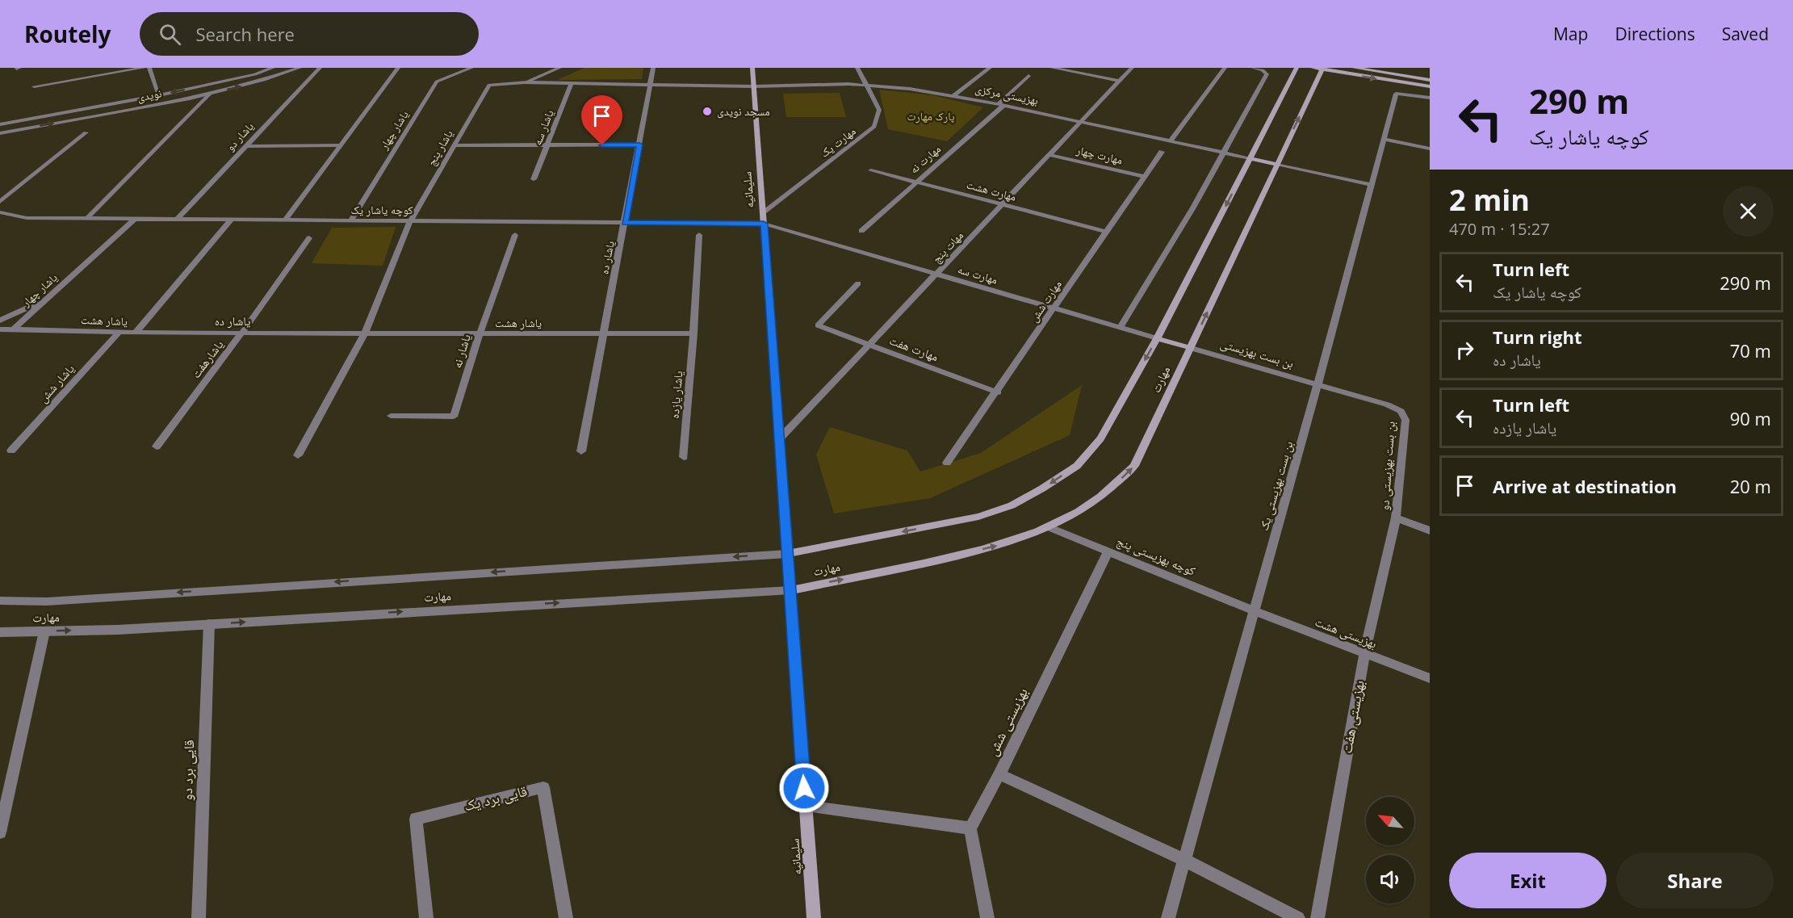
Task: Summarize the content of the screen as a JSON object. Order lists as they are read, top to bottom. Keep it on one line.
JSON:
{"streets":{"main road":["سلیمانیه","مهارت"],"street":["بهزیستی مرکزی","نویدی","یاشار سه","یاشار چهار","یاشار دو","مهارت یک","یاشار پنج","مهارت چهار","مهارت نه","مهارت هشت","کوچه یاشار یک","مهات پنج","یاشار ده","مهارت سه","مهارت شش","یاشار هشت","مهارت هفت","یاشار نه","بن بست بهزیستی","یاشارهفت","یاشار شش","یاشار یازده","بن بست بهزیستی دو","بن بست بهزیستی یک","کوچه بهزیستی پنج","بهزیستی هشت","بهزیستی هفت","بهزیستی شش","قایی برد دو","قایی برد یک"]},"crossings":[["بهزیستی مرکزی","مهارت یک"],["بهزیستی مرکزی","مهارت نه"],["بهزیستی مرکزی","سلیمانیه"],["بهزیستی مرکزی","مهات پنج"],["بهزیستی مرکزی","مهارت"],["یاشار چهار","کوچه یاشار یک"],["یاشار چهار","یاشار هشت"],["یاشار دو","کوچه یاشار یک"],["مهارت یک","سلیمانیه"],["یاشار پنج","کوچه یاشار یک"],["مهارت چهار","مهات پنج"],["مهارت چهار","مهارت شش"],["مهارت نه","مهارت هشت"],["سلیمانیه","کوچه یاشار یک"],["سلیمانیه","مهات پنج"],["سلیمانیه","مهارت سه"],["سلیمانیه","مهارت"],["مهارت هشت","مهات پنج"],["مهارت هشت","مهارت شش"],["کوچه یاشار یک","یاشار ده"],["کوچه یاشار یک","مهارت سه"],["کوچه یاشار یک","یاشار هشت"],["مهات پنج","مهارت سه"],["مهات پنج","مهارت هفت"],["یاشار ده","یاشار هشت"],["یاشار ده","یاشارهفت"],["مهارت سه","مهارت شش"],["مهارت سه","مهارت"],["مهارت شش","مهارت هفت"],["یاشار هشت","یاشار نه"],["یاشار هشت","یاشار شش"],["یاشار هشت","یاشار یازده"],["بن بست بهزیستی","مهارت"],["بن بست بهزیستی","بن بست بهزیستی دو"],["بن بست بهزیستی","بن بست بهزیستی یک"],["مهارت","کوچه بهزیستی پنج"],["مهارت","قایی برد دو"],["بن بست بهزیستی دو","بن بست بهزیستی یک"],["بن بست بهزیستی دو","بهزیستی هفت"],["بن بست بهزیستی یک","کوچه بهزیستی پنج"],["بن بست بهزیستی یک","بهزیستی هشت"],["بن بست بهزیستی یک","بهزیستی شش"],["کوچه بهزیستی پنج","بهزیستی هشت"],["کوچه بهزیستی پنج","بهزیستی شش"],["بهزیستی هشت","بهزیستی هفت"]],"parks":["پارک مهارت"],"places":["مسجد نویدی"],"north":"top left","page":{"header":"Routely","search":"Search here","nav":["Map","Directions","Saved"],"turn":["290 m","کوچه یاشار یک"],"heading":["2 min","470 m · 15:27"],"list":[{"name":"Turn left","note":"کوچه یاشار یک","value":"290 m"},{"name":"Turn right","note":"یاشار ده","value":"70 m"},{"name":"Turn left","note":"یاشار یازده","value":"90 m"},{"name":"Arrive at destination","value":"20 m"}],"buttons":["Exit","Share"]}}
